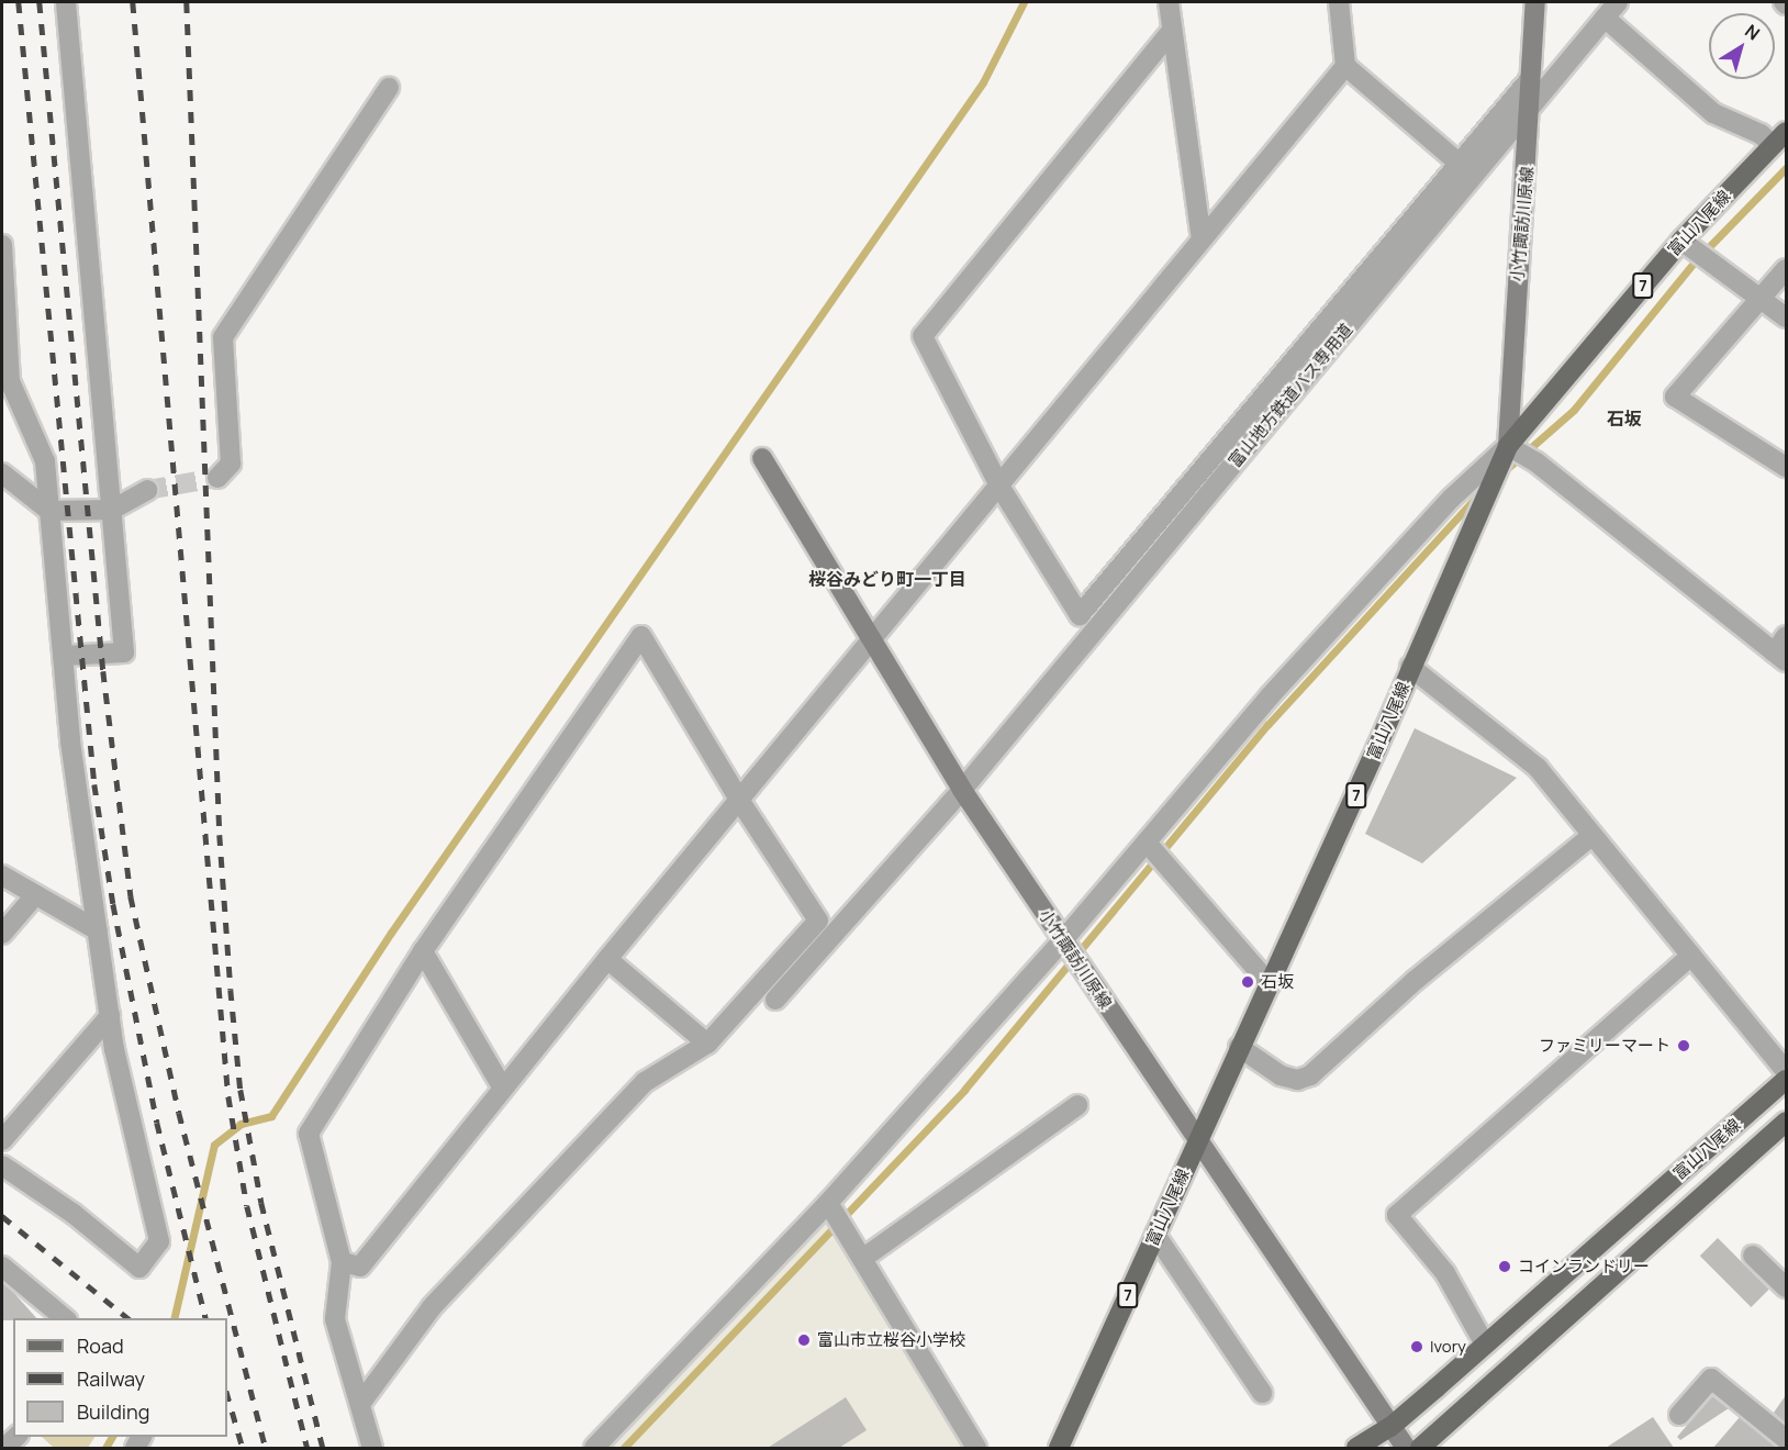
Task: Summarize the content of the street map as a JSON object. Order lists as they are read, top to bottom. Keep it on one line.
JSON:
{"streets":{"main road":["富山八尾線","小竹諏訪川原線","7"],"street":["富山地方鉄道バス専用道"]},"crossings":[["富山八尾線","小竹諏訪川原線"],["小竹諏訪川原線","富山地方鉄道バス専用道"]],"districts":["石坂","桜谷みどり町一丁目"],"places":["石坂","ファミリーマート","コインランドリー","富山市立桜谷小学校","Ivory"],"legend":["Road","Railway","Building"],"north":"top right"}
